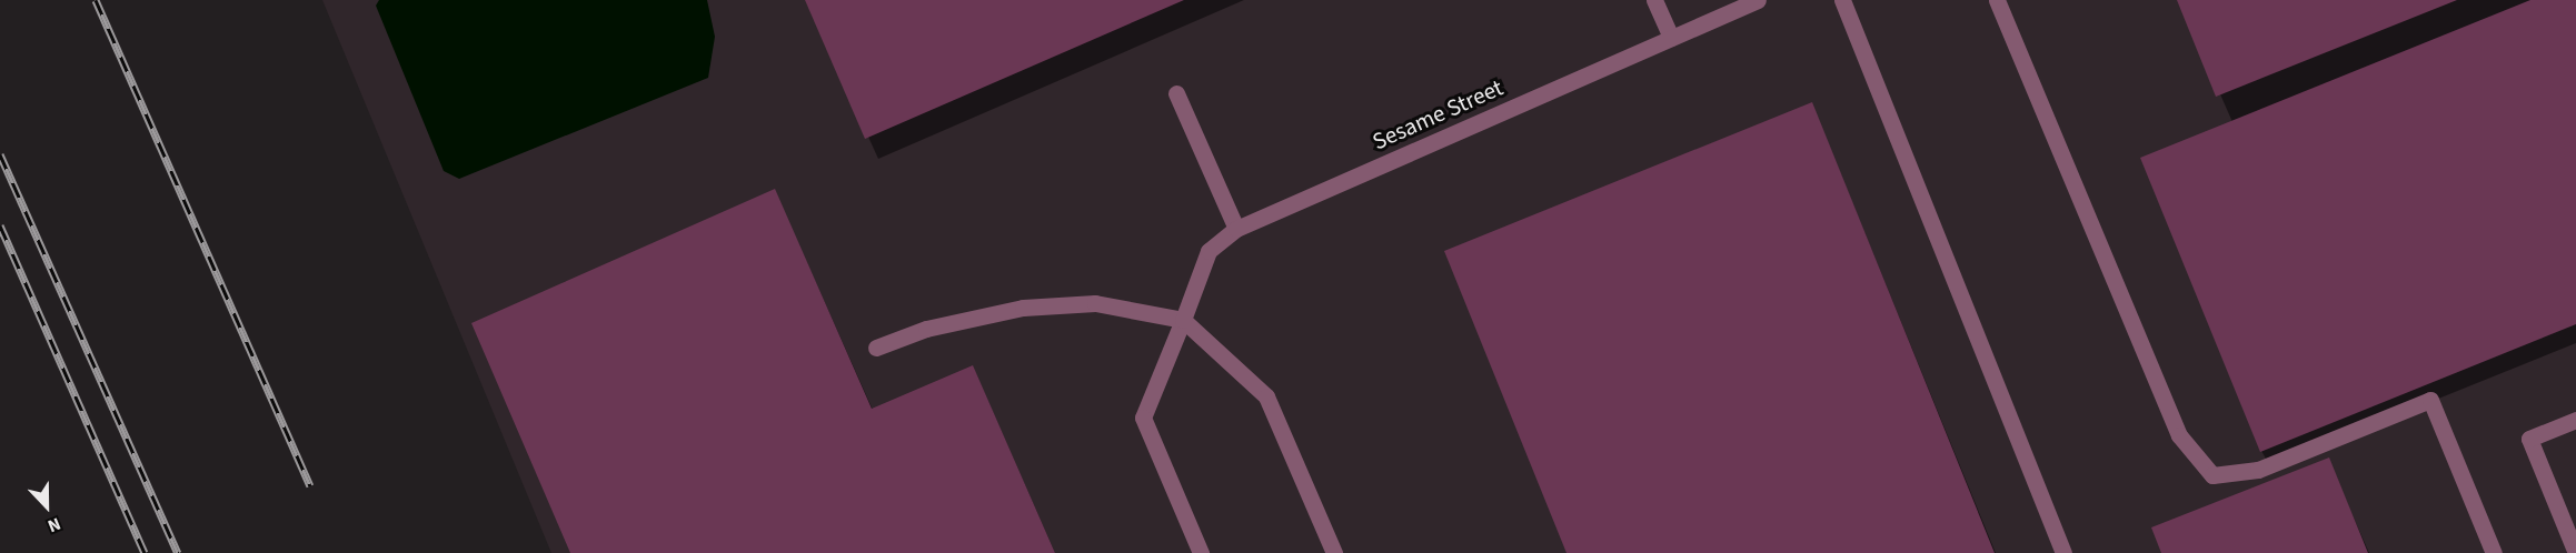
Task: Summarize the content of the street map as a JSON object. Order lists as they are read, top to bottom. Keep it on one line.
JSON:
{"streets":{"street":["Sesame Street"]},"north":"bottom"}
